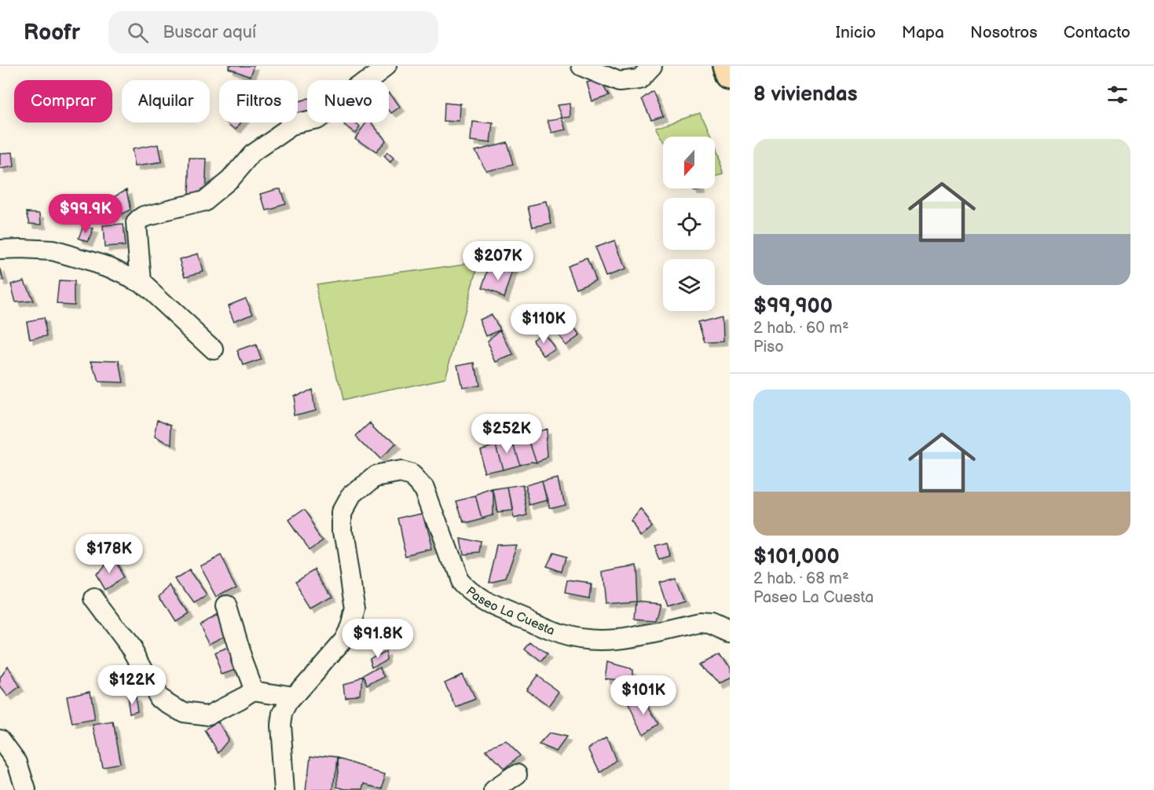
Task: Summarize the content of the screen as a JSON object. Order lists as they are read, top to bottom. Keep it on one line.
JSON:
{"streets":{"street":["Paseo La Cuesta"]},"north":"bottom","page":{"header":"Roofr","search":"Buscar aquí","nav":["Inicio","Mapa","Nosotros","Contacto"],"heading":"8 viviendas","chip":["Comprar","Alquilar","Filtros","Nuevo"],"list":[{"name":"$99,900","note":"2 hab. · 60 m² · Piso"},{"name":"$101,000","note":"2 hab. · 68 m² · Paseo La Cuesta"}],"price":["$99.9K","$207K","$110K","$252K","$178K","$91.8K","$122K","$101K"]}}
